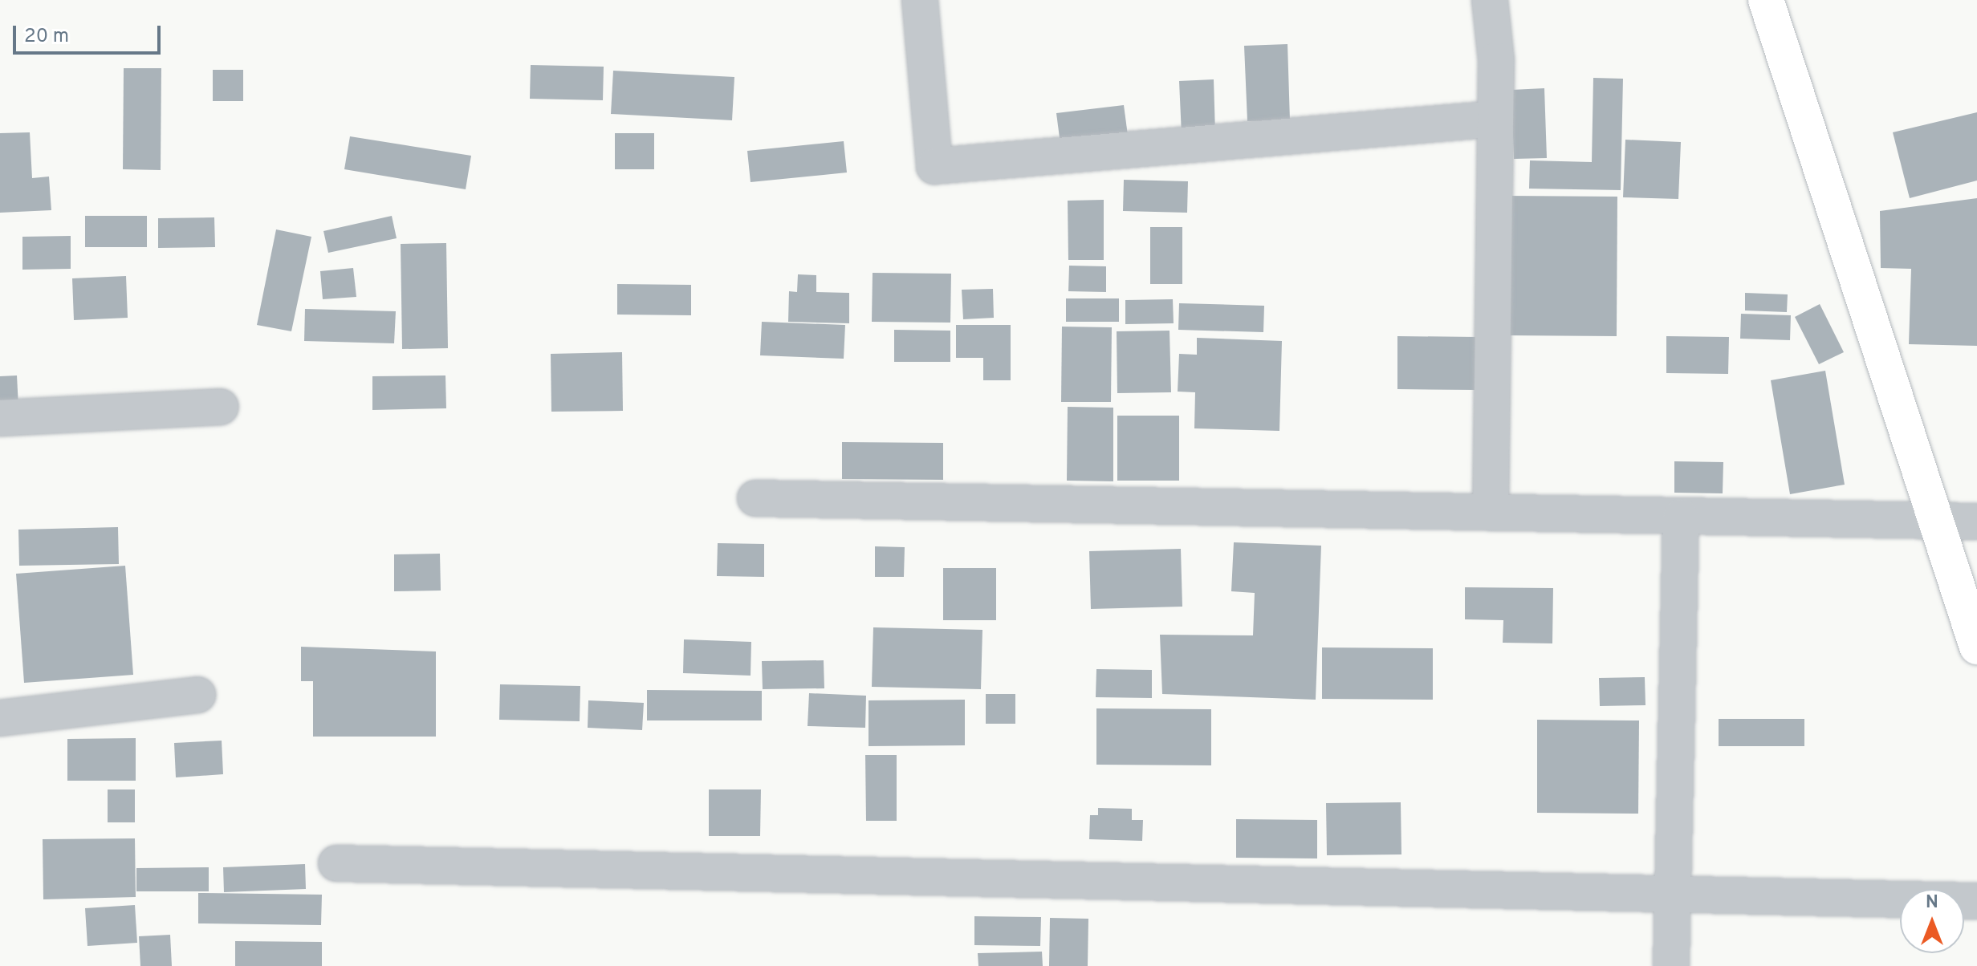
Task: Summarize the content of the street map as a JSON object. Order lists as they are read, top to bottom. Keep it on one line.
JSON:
{"scale_bar":"20 m","north":"top"}
